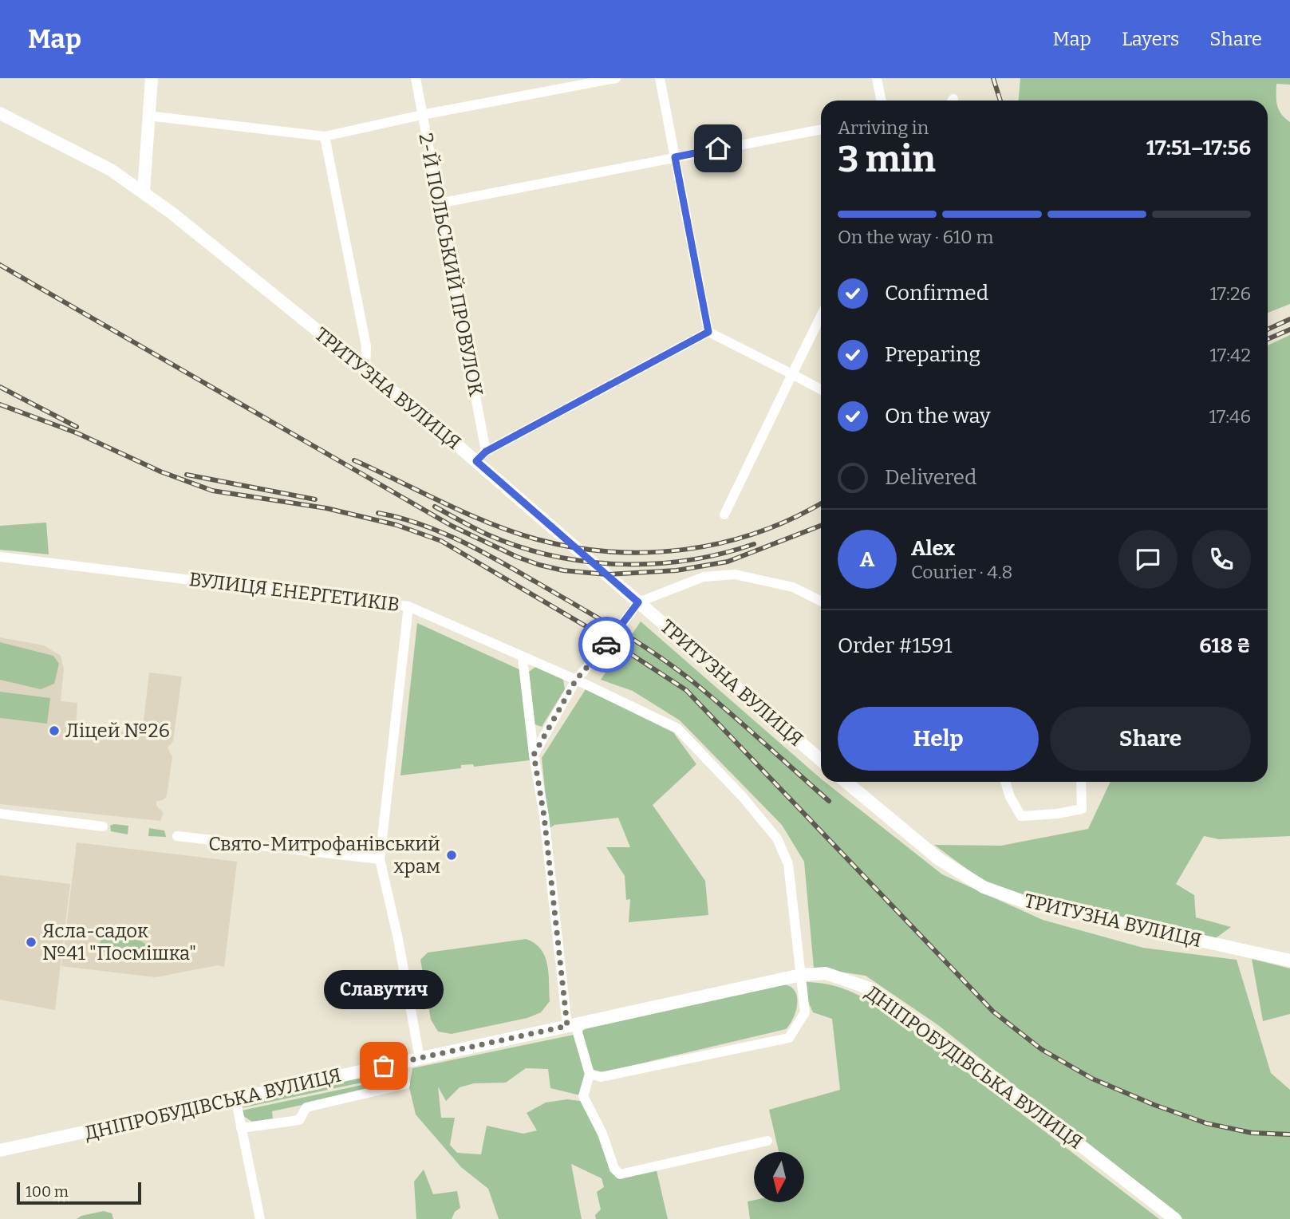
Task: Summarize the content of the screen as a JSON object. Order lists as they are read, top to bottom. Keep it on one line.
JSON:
{"streets":{"street":["2-Й ПОЛЬСЬКИЙ ПРОВУЛОК","ТРИТУЗНА ВУЛИЦЯ","ВУЛИЦЯ ЕНЕРГЕТИКІВ","ДНІПРОБУДІВСЬКА ВУЛИЦЯ"]},"crossings":[["ВУЛИЦЯ ЕНЕРГЕТИКІВ","ДНІПРОБУДІВСЬКА ВУЛИЦЯ"]],"places":["Ліцей №26","Свято-Митрофанівський храм","Ясла-садок №41 \"Посмішка\"","Славутич"],"scale_bar":"100 m","north":"bottom","page":{"header":"Map","nav":["Map","Layers","Share"],"heading":["3 min","Arriving in","17:51–17:56"],"panel":["Alex","Courier · 4.8","Order #1591","618 ₴"],"bar":"On the way · 610 m","list":[["Confirmed","17:26"],["Preparing","17:42"],["On the way","17:46"],"Delivered"],"round":"A","buttons":["Help","Share"],"bubble":"Славутич","scale":"100 m"}}
